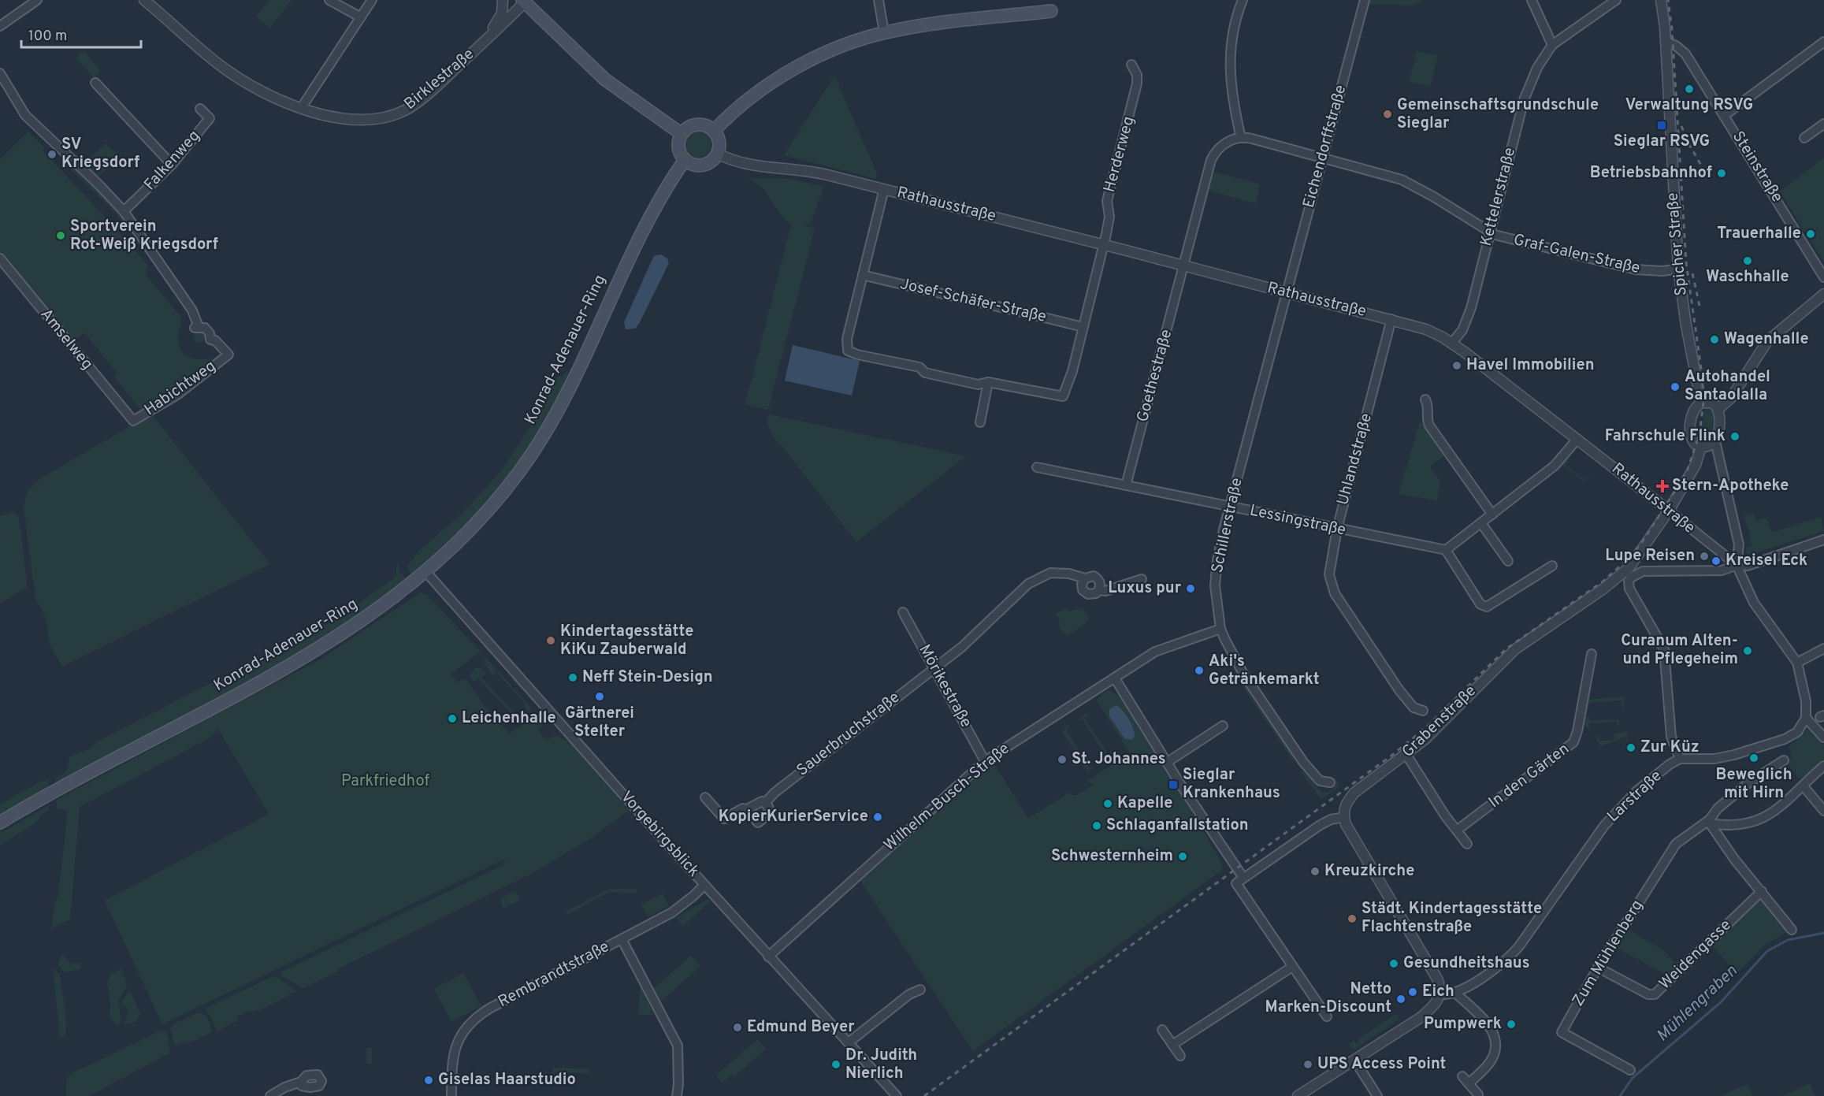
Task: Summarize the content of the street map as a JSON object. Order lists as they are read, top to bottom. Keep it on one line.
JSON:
{"streets":{"main road":["Konrad-Adenauer-Ring"],"street":["Birklestraße","Eichendorffstraße","Herderweg","Falkenweg","Steinstraße","Kettelerstraße","Rathausstraße","Spicher Straße","Graf-Galen-Straße","Josef-Schäfer-Straße","Amselweg","Goethestraße","Habichtweg","Uhlandstraße","Lessingstraße","Schillerstraße","Mörikestraße","Grabenstraße","Sauerbruchstraße","In den Gärten","Larstraße","Wilhelm-Busch-Straße","Vorgebirgsblick","Zum Mühlenberg","Weidengasse","Rembrandtstraße"]},"crossings":[["Eichendorffstraße","Rathausstraße"],["Eichendorffstraße","Graf-Galen-Straße"],["Eichendorffstraße","Schillerstraße"],["Herderweg","Rathausstraße"],["Herderweg","Josef-Schäfer-Straße"],["Falkenweg","Habichtweg"],["Steinstraße","Spicher Straße"],["Kettelerstraße","Rathausstraße"],["Kettelerstraße","Graf-Galen-Straße"],["Rathausstraße","Konrad-Adenauer-Ring"],["Rathausstraße","Goethestraße"],["Rathausstraße","Uhlandstraße"],["Rathausstraße","Schillerstraße"],["Rathausstraße","Grabenstraße"],["Spicher Straße","Graf-Galen-Straße"],["Spicher Straße","Grabenstraße"],["Graf-Galen-Straße","Goethestraße"],["Amselweg","Habichtweg"],["Konrad-Adenauer-Ring","Vorgebirgsblick"],["Goethestraße","Lessingstraße"],["Uhlandstraße","Lessingstraße"],["Lessingstraße","Schillerstraße"],["Schillerstraße","Wilhelm-Busch-Straße"],["Mörikestraße","Sauerbruchstraße"],["Mörikestraße","Wilhelm-Busch-Straße"],["Wilhelm-Busch-Straße","Vorgebirgsblick"],["Vorgebirgsblick","Rembrandtstraße"],["Zum Mühlenberg","Weidengasse"]],"water":["Mühlengraben"],"parks":["Parkfriedhof"],"places":{"other":["Verwaltung RSVG","Gemeinschaftsgrundschule Sieglar","SV Kriegsdorf","Betriebsbahnhof","Trauerhalle","Sportverein Rot-Weiß Kriegsdorf","Waschhalle","Wagenhalle","Havel Immobilien","Autohandel Santaolalla","Fahrschule Flink","Lupe Reisen","Kreisel Eck","Luxus pur","Kindertagesstätte KiKu Zauberwald","Curanum Alten- und Pflegeheim","Aki's Getränkemarkt","Neff Stein-Design","Gärtnerei Stelter","Leichenhalle","Zur Küz","Beweglich mit Hirn","St. Johannes","Kapelle","KopierKurierService","Schlaganfallstation","Schwesternheim","Kreuzkirche","Städt. Kindertagesstätte Flachtenstraße","Gesundheitshaus","Eich","Netto Marken-Discount","Pumpwerk","Edmund Beyer","Dr. Judith Nierlich","UPS Access Point","Giselas Haarstudio"],"transit":["Sieglar RSVG","Sieglar Krankenhaus"],"health":["Stern-Apotheke"]},"scale_bar":"100 m"}
